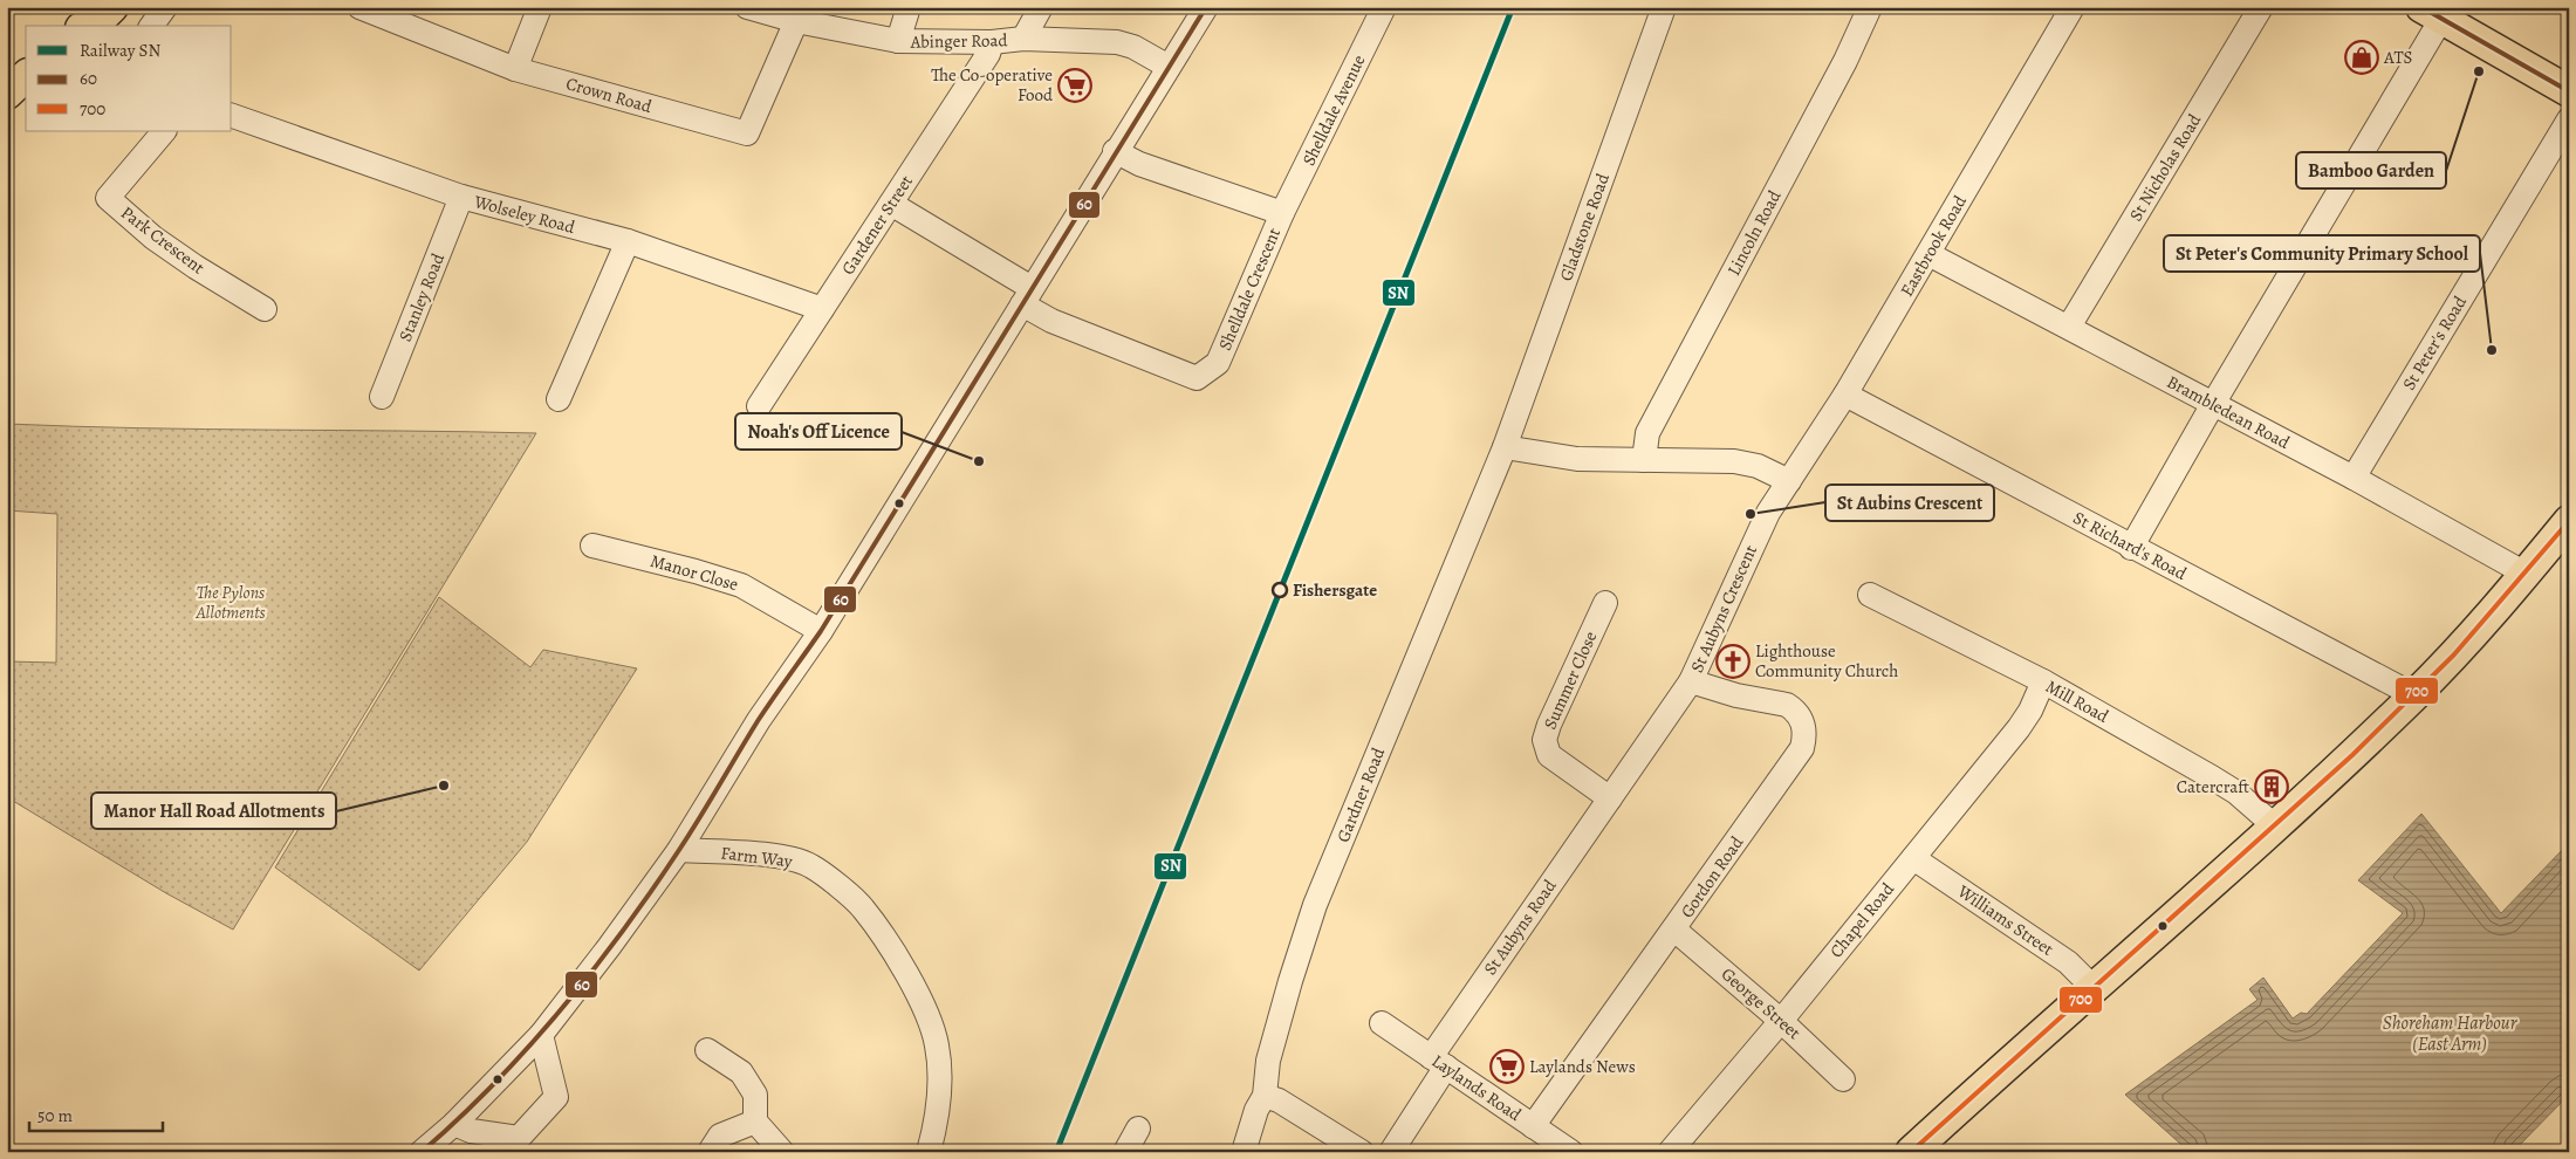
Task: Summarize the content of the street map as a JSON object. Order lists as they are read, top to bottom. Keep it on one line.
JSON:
{"streets":{"street":["Abinger Road","Crown Road","Shelldale Avenue","St Nicholas Road","Wolseley Road","Gardener Street","Gladstone Road","Lincoln Road","Park Crescent","Eastbrook Road","Shelldale Crescent","Stanley Road","St Peter's Road","Brambledean Road","St Richard's Road","Manor Close","St Aubyns Crescent","Summer Close","Mill Road","Gardner Road","Farm Way","Gordon Road","Chapel Road","Williams Street","St Aubyns Road","George Street","Laylands Road"]},"crossings":[["Abinger Road","Crown Road"],["Abinger Road","Gardener Street"],["Shelldale Avenue","Shelldale Crescent"],["St Nicholas Road","Brambledean Road"],["Wolseley Road","Gardener Street"],["Wolseley Road","Stanley Road"],["Gladstone Road","Gardner Road"],["Eastbrook Road","Brambledean Road"],["Eastbrook Road","St Richard's Road"],["Eastbrook Road","St Aubyns Crescent"],["St Peter's Road","Brambledean Road"],["St Aubyns Crescent","Summer Close"],["St Aubyns Crescent","Gordon Road"],["St Aubyns Crescent","St Aubyns Road"],["Summer Close","St Aubyns Road"],["Mill Road","Chapel Road"],["Gordon Road","George Street"],["Gordon Road","Laylands Road"],["Chapel Road","Williams Street"],["Chapel Road","George Street"],["St Aubyns Road","Laylands Road"]],"water":["Shoreham Harbour (East Arm)"],"parks":["The Pylons Allotments"],"places":{"shop":["ATS"],"other":["Bamboo Garden","St Peter's Community Primary School","Noah's Off Licence","St Aubins Crescent","Fishersgate","Manor Hall Road Allotments"],"supermarket":["The Co-operative Food","Laylands News"],"church":["Lighthouse Community Church"],"building":["Catercraft"]},"lines":["rail line SN","transit line 60","transit line 700"],"legend":["Railway SN","60","700"],"scale_bar":"50 m"}
